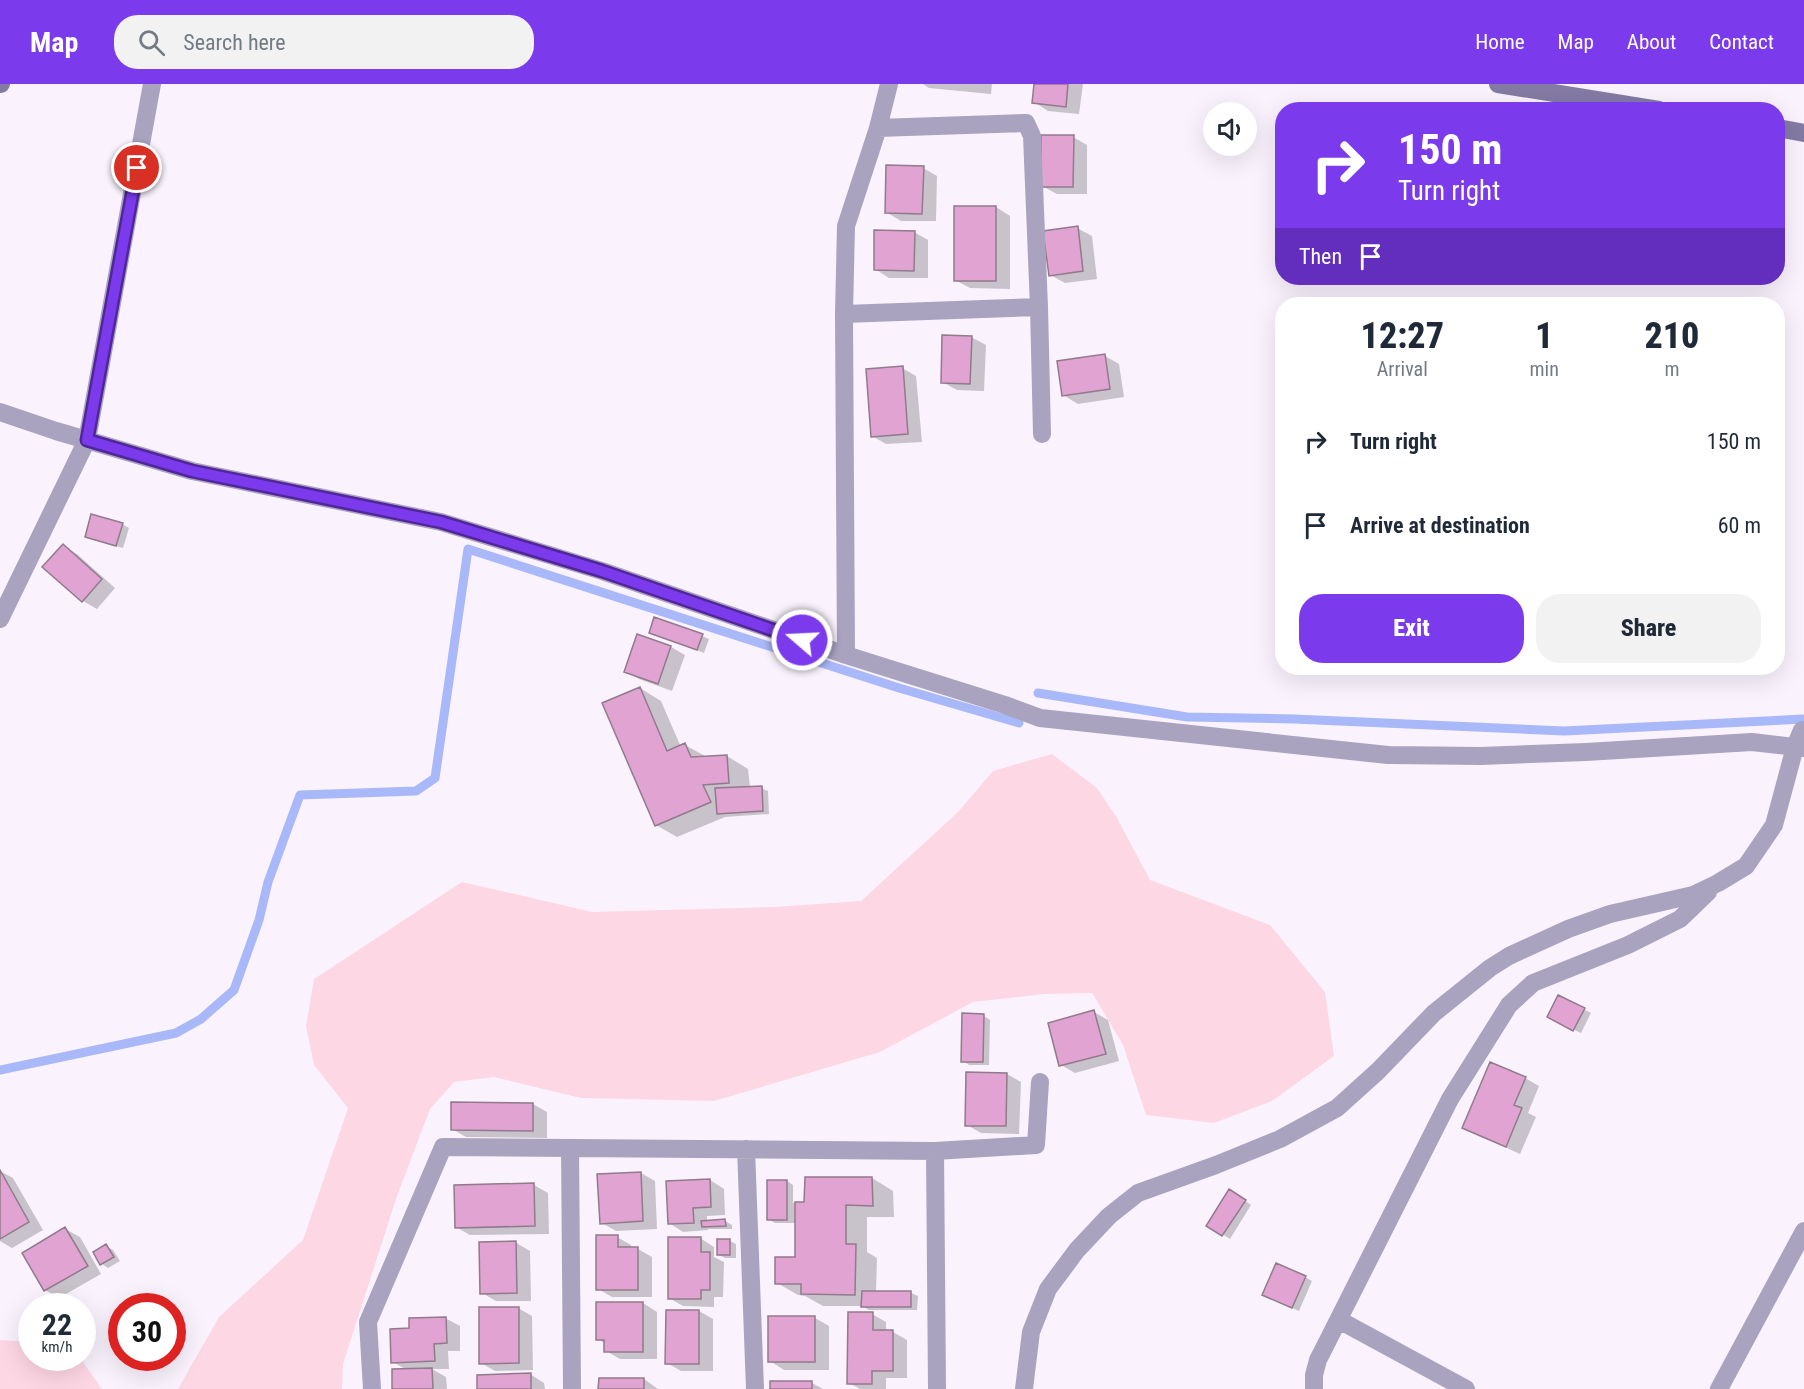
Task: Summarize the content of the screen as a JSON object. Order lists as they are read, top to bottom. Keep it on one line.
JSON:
{"page":{"header":"Map","search":"Search here","nav":["Home","Map","About","Contact"],"turn":["150 m","Turn right"],"then":"Then","eta":["12:27","Arrival","1","min","210","m"],"list":[{"name":"Turn right","value":"150 m"},{"name":"Arrive at destination","value":"60 m"}],"buttons":["Exit","Share"],"speed":"22 km/h","limit":"30"}}
